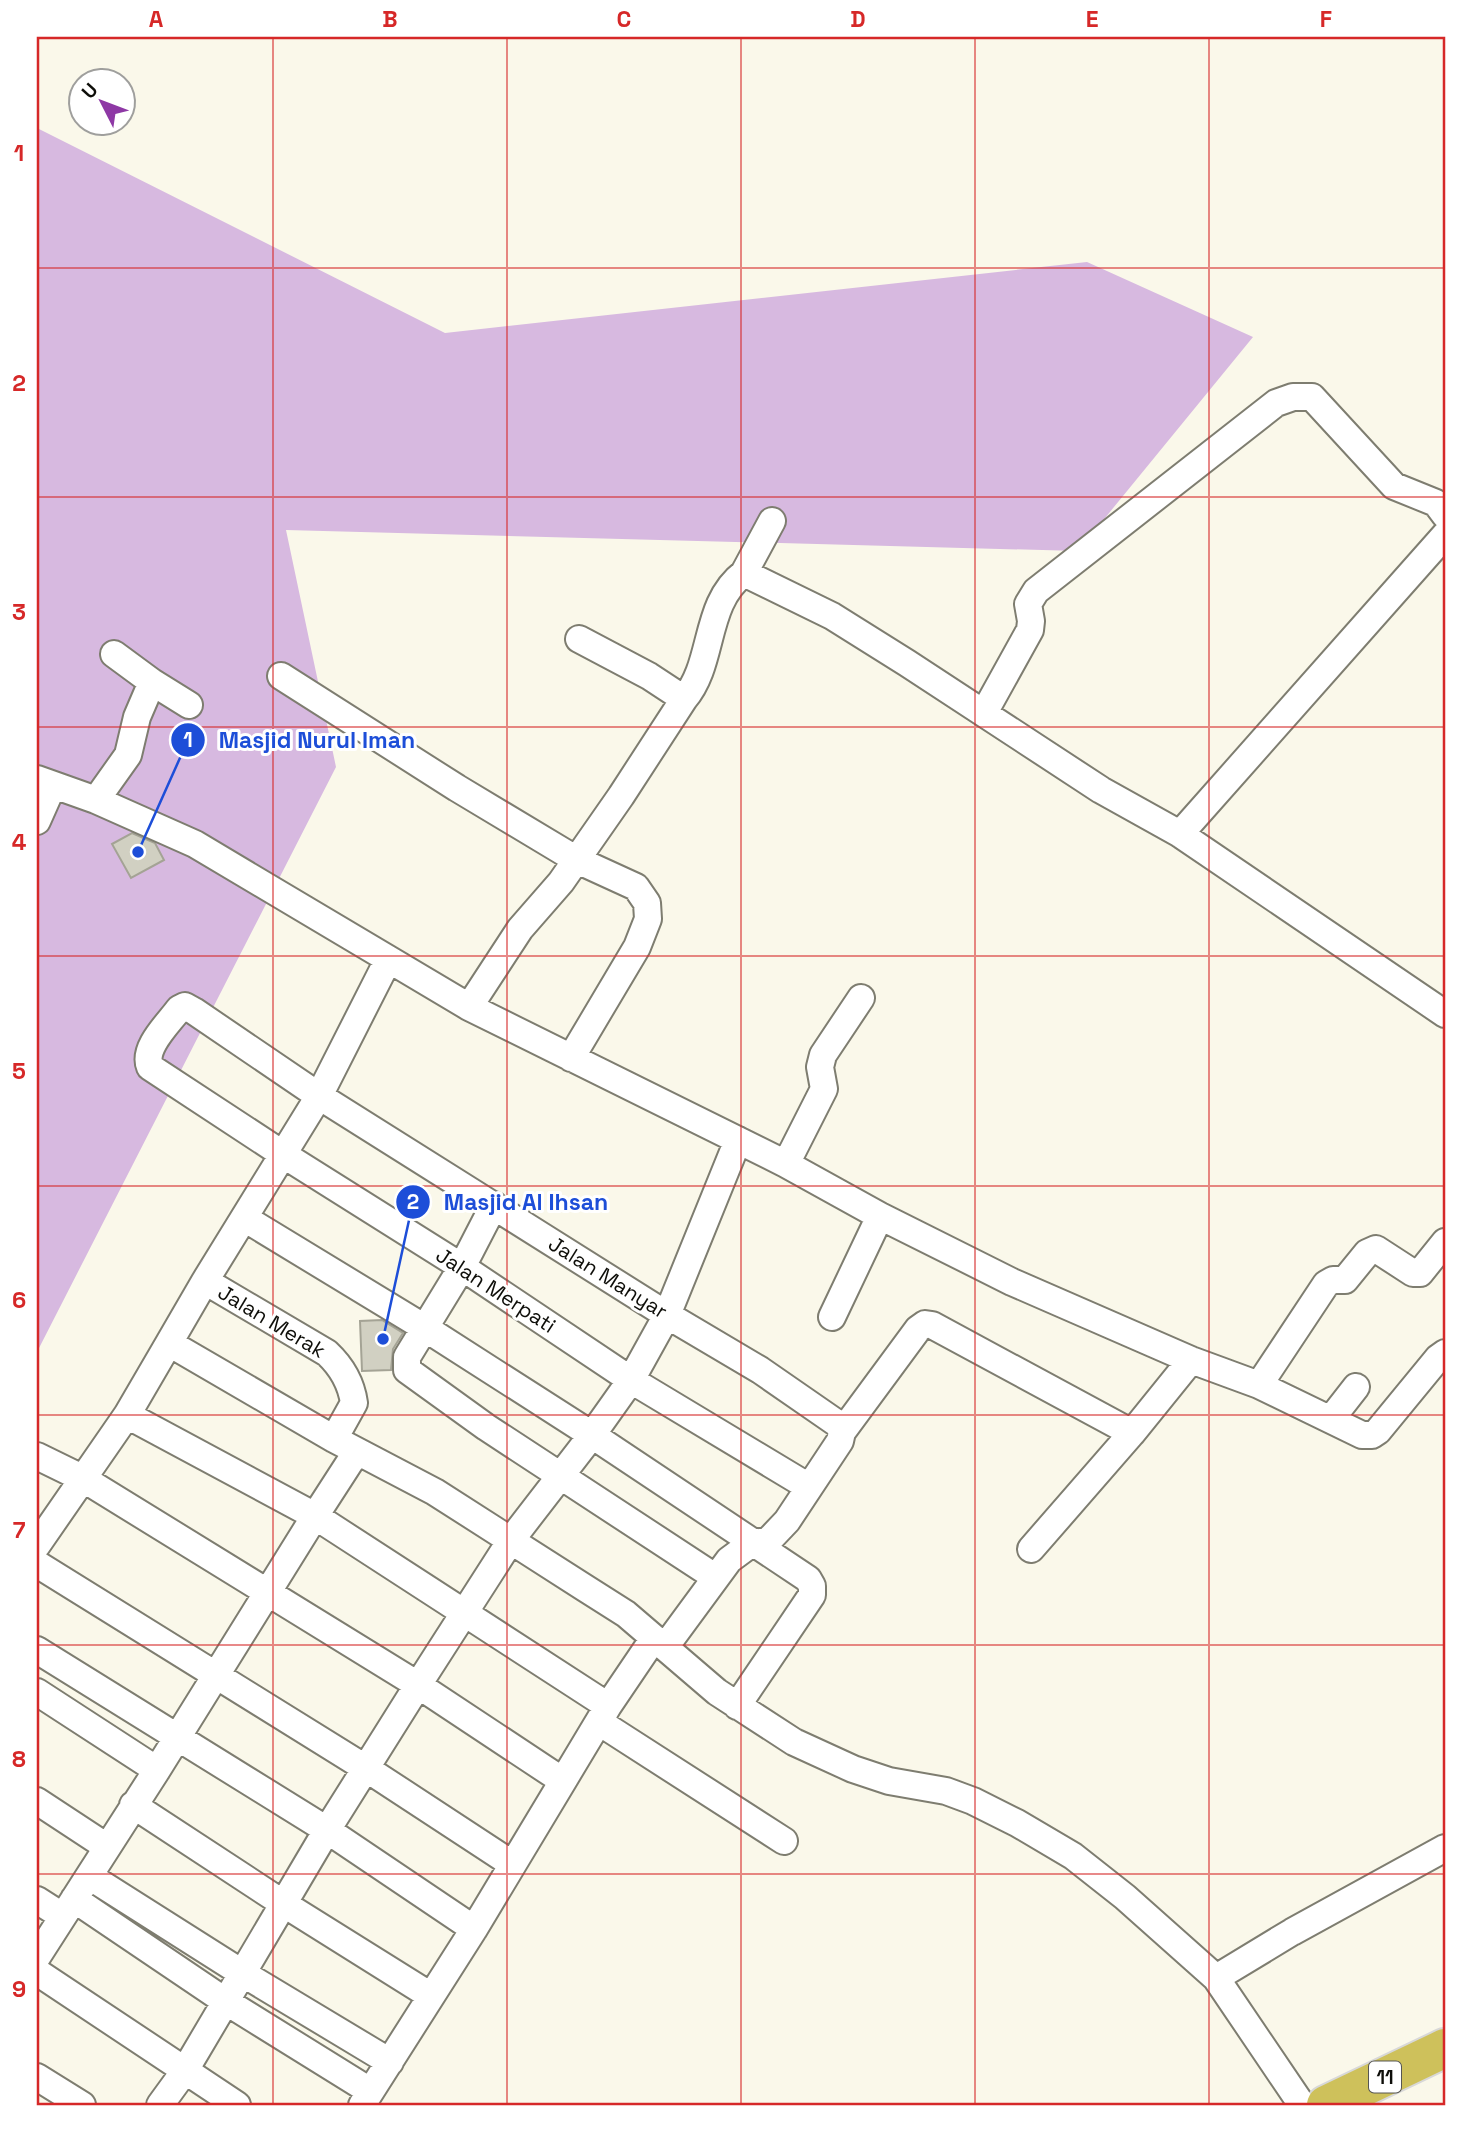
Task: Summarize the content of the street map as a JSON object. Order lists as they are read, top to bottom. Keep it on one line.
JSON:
{"streets":{"highway":["11"],"street":["Jalan Manyar","Jalan Merpati","Jalan Merak"]},"crossings":[["Jalan Manyar","Jalan Merpati"]],"places":["Masjid Nurul Iman","Masjid Al Ihsan"],"north":"top left","grid":{"columns":["A","B","C","D","E","F"],"rows":["1","2","3","4","5","6","7","8","9"]}}
